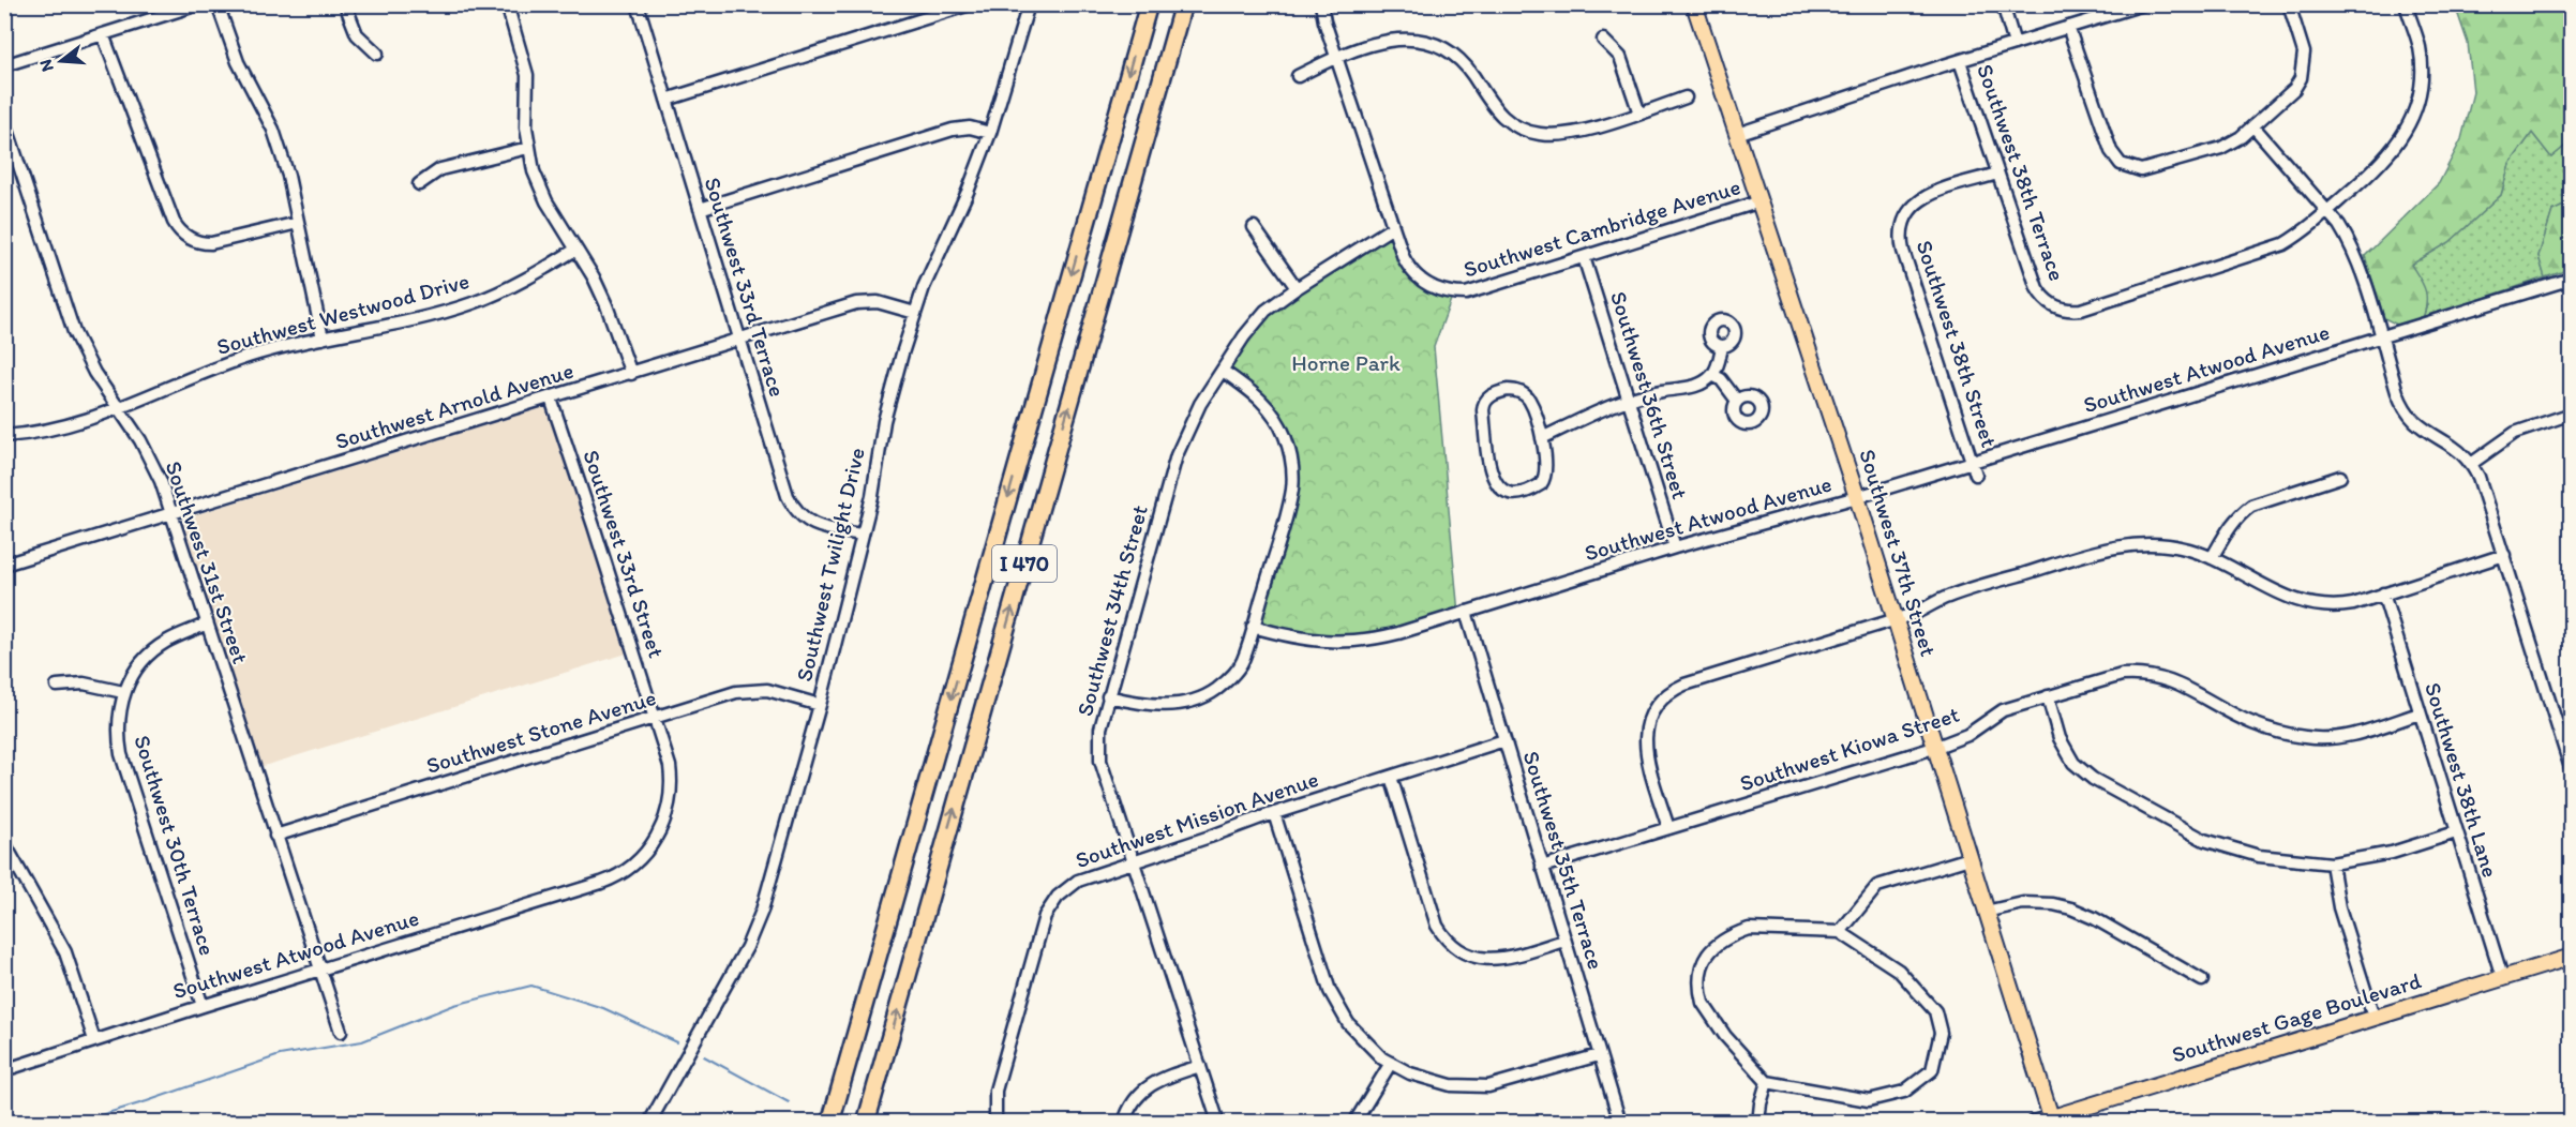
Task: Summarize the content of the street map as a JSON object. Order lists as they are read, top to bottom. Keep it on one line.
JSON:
{"streets":{"highway":["I 470"],"main road":["Southwest 37th Street","Southwest Gage Boulevard"],"street":["Southwest 38th Terrace","Southwest Cambridge Avenue","Southwest 33rd Terrace","Southwest Westwood Drive","Southwest 38th Street","Southwest Atwood Avenue","Southwest 36th Street","Southwest Arnold Avenue","Southwest 33rd Street","Southwest 31st Street","Southwest Twilight Drive","Southwest 34th Street","Southwest Stone Avenue","Southwest Kiowa Street","Southwest 38th Lane","Southwest Mission Avenue","Southwest 30th Terrace","Southwest 35th Terrace"]},"crossings":[["Southwest 38th Terrace","Southwest 38th Street"],["Southwest Cambridge Avenue","Southwest 36th Street"],["Southwest Cambridge Avenue","Southwest 37th Street"],["Southwest Cambridge Avenue","Southwest 34th Street"],["Southwest 33rd Terrace","Southwest Arnold Avenue"],["Southwest 33rd Terrace","Southwest Twilight Drive"],["Southwest Westwood Drive","Southwest 31st Street"],["Southwest 38th Street","Southwest Atwood Avenue"],["Southwest Atwood Avenue","Southwest 36th Street"],["Southwest Atwood Avenue","Southwest 37th Street"],["Southwest Atwood Avenue","Southwest 33rd Street"],["Southwest Atwood Avenue","Southwest 31st Street"],["Southwest Atwood Avenue","Southwest 30th Terrace"],["Southwest Atwood Avenue","Southwest 35th Terrace"],["Southwest Arnold Avenue","Southwest 33rd Street"],["Southwest Arnold Avenue","Southwest 31st Street"],["Southwest Arnold Avenue","Southwest Twilight Drive"],["Southwest 37th Street","Southwest Kiowa Street"],["Southwest 37th Street","Southwest Gage Boulevard"],["Southwest 33rd Street","Southwest Stone Avenue"],["Southwest 31st Street","Southwest Stone Avenue"],["Southwest 31st Street","Southwest 30th Terrace"],["Southwest Twilight Drive","Southwest Stone Avenue"],["Southwest 34th Street","Southwest Mission Avenue"],["Southwest Kiowa Street","Southwest 38th Lane"],["Southwest Kiowa Street","Southwest 35th Terrace"],["Southwest 38th Lane","Southwest Gage Boulevard"],["Southwest Mission Avenue","Southwest 35th Terrace"]],"parks":["Horne Park"],"north":"left"}
